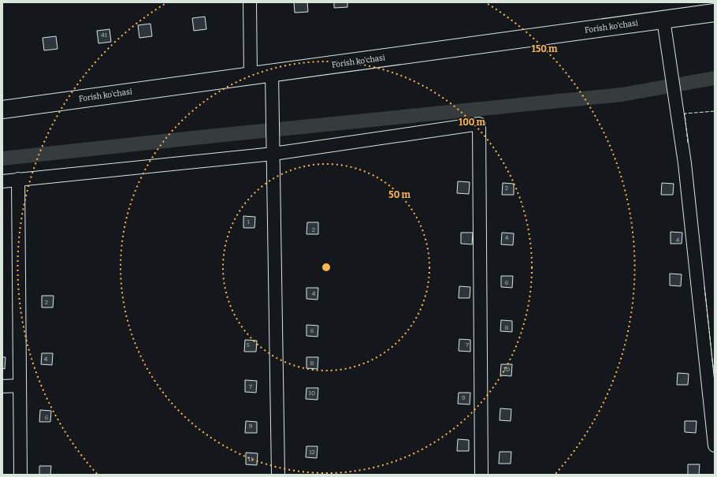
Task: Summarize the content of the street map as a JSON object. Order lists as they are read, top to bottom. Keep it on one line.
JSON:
{"streets":{"main road":["Forish ko'chasi"]},"house_numbers":["41","2","1","2","4","4","6","4","2","8","6","5","7","4","8","10","7","10","9","6","9","12","11"],"rings":["150 m","100 m","50 m"]}
